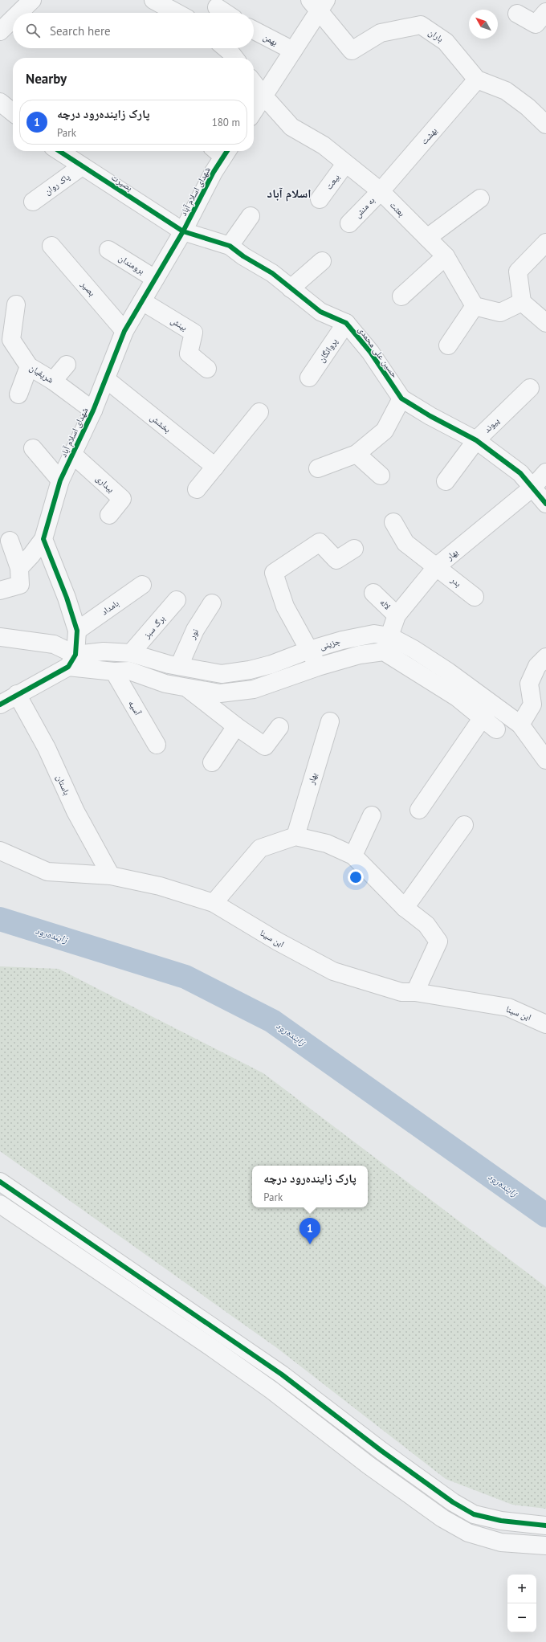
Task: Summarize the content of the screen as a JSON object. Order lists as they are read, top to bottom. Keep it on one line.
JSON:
{"streets":{"street":["باران","بهمن","بهشت","بیعت","بصیرت","پاک روان","شهدای اسلام آباد","به منش","بعثت","برومندان","بصیر","بینش","پروانگان","حسین علی محمدی","شریفیان","بخشش","پیوند","بیداری","بهار","بدر","لاله","بامداد","برگ سبز","نور","جزینی","آسیه","باستان","ابن سینا"]},"crossings":[["باران","بهشت"],["بهشت","به منش"],["بهشت","بعثت"],["بیعت","بعثت"],["بصیرت","پاک روان"],["بصیرت","شهدای اسلام آباد"],["بصیرت","حسین علی محمدی"],["شهدای اسلام آباد","برومندان"],["شهدای اسلام آباد","بصیر"],["شهدای اسلام آباد","بینش"],["شهدای اسلام آباد","حسین علی محمدی"],["شهدای اسلام آباد","شریفیان"],["شهدای اسلام آباد","بخشش"],["شهدای اسلام آباد","بیداری"],["به منش","بعثت"],["پروانگان","حسین علی محمدی"],["حسین علی محمدی","پیوند"],["حسین علی محمدی","بهار"],["بهار","بدر"],["بهار","لاله"],["بهار","جزینی"],["برگ سبز","جزینی"],["نور","جزینی"],["باستان","ابن سینا"]],"districts":["اسلام آباد"],"water":["زاینده‌رود"],"north":"top left","page":{"search":"Search here","heading":"Nearby","list":[{"mark":"1","name":"پارک زاینده‌رود درچه","note":"Park","value":"180 m"}],"popup":["پارک زاینده‌رود درچه","Park"],"pins":"1","map_buttons":["+","−"]}}
